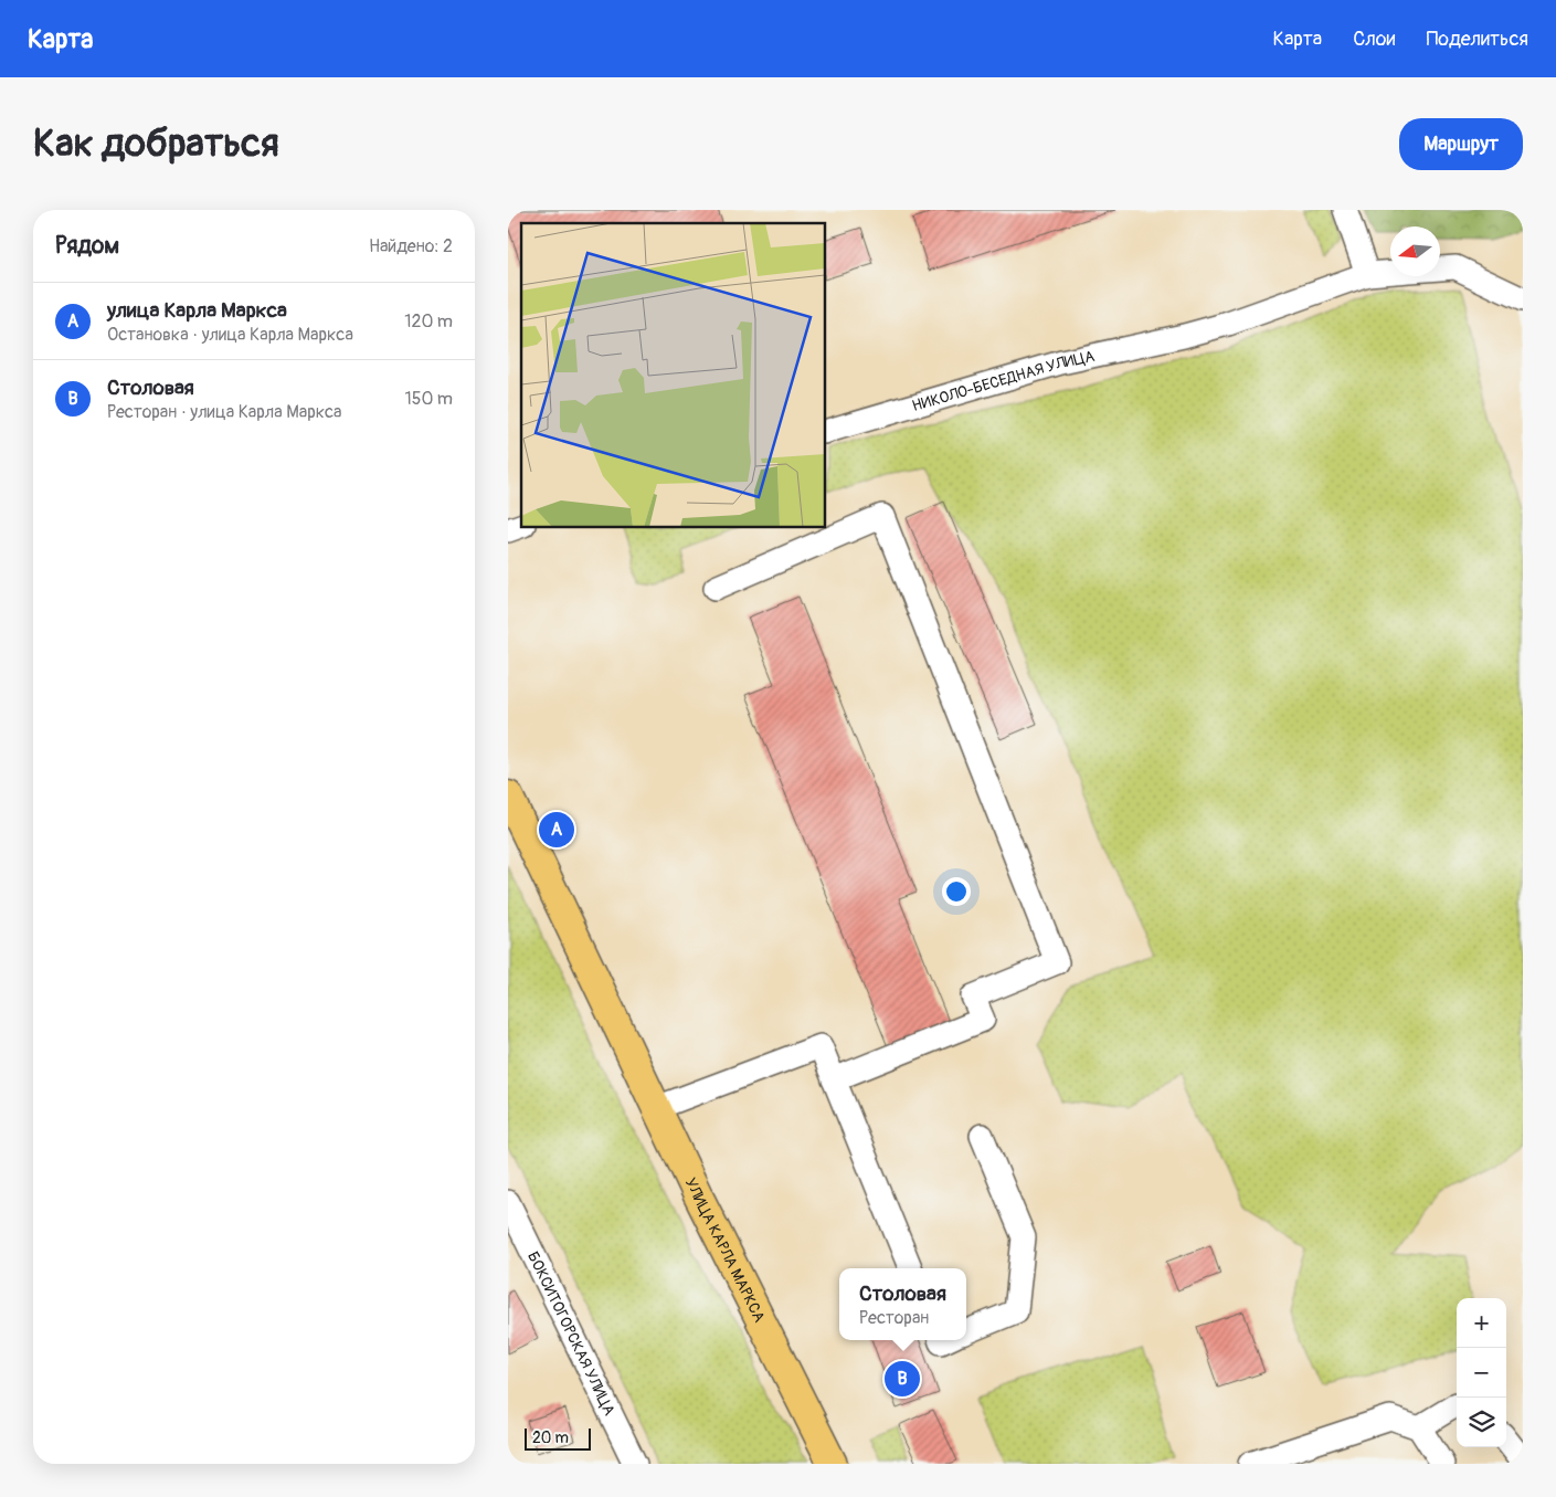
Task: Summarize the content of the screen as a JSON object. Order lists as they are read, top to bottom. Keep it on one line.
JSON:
{"streets":{"main road":["УЛИЦА КАРЛА МАРКСА"],"street":["НИКОЛО-БЕСЕДНАЯ УЛИЦА","БОКСИТОГОРСКАЯ УЛИЦА"]},"scale_bar":"20 m","north":"left","page":{"header":"Карта","nav":["Карта","Слои","Поделиться"],"buttons":"Маршрут","title":"Как добраться","heading":["Рядом","Найдено: 2"],"list":[{"mark":"A","name":"улица Карла Маркса","note":"Остановка · улица Карла Маркса","value":"120 m"},{"mark":"B","name":"Столовая","note":"Ресторан · улица Карла Маркса","value":"150 m"}],"pins":["A","B"],"popup":["Столовая","Ресторан"],"map_buttons":["+","−"],"scale":"20 m"}}
